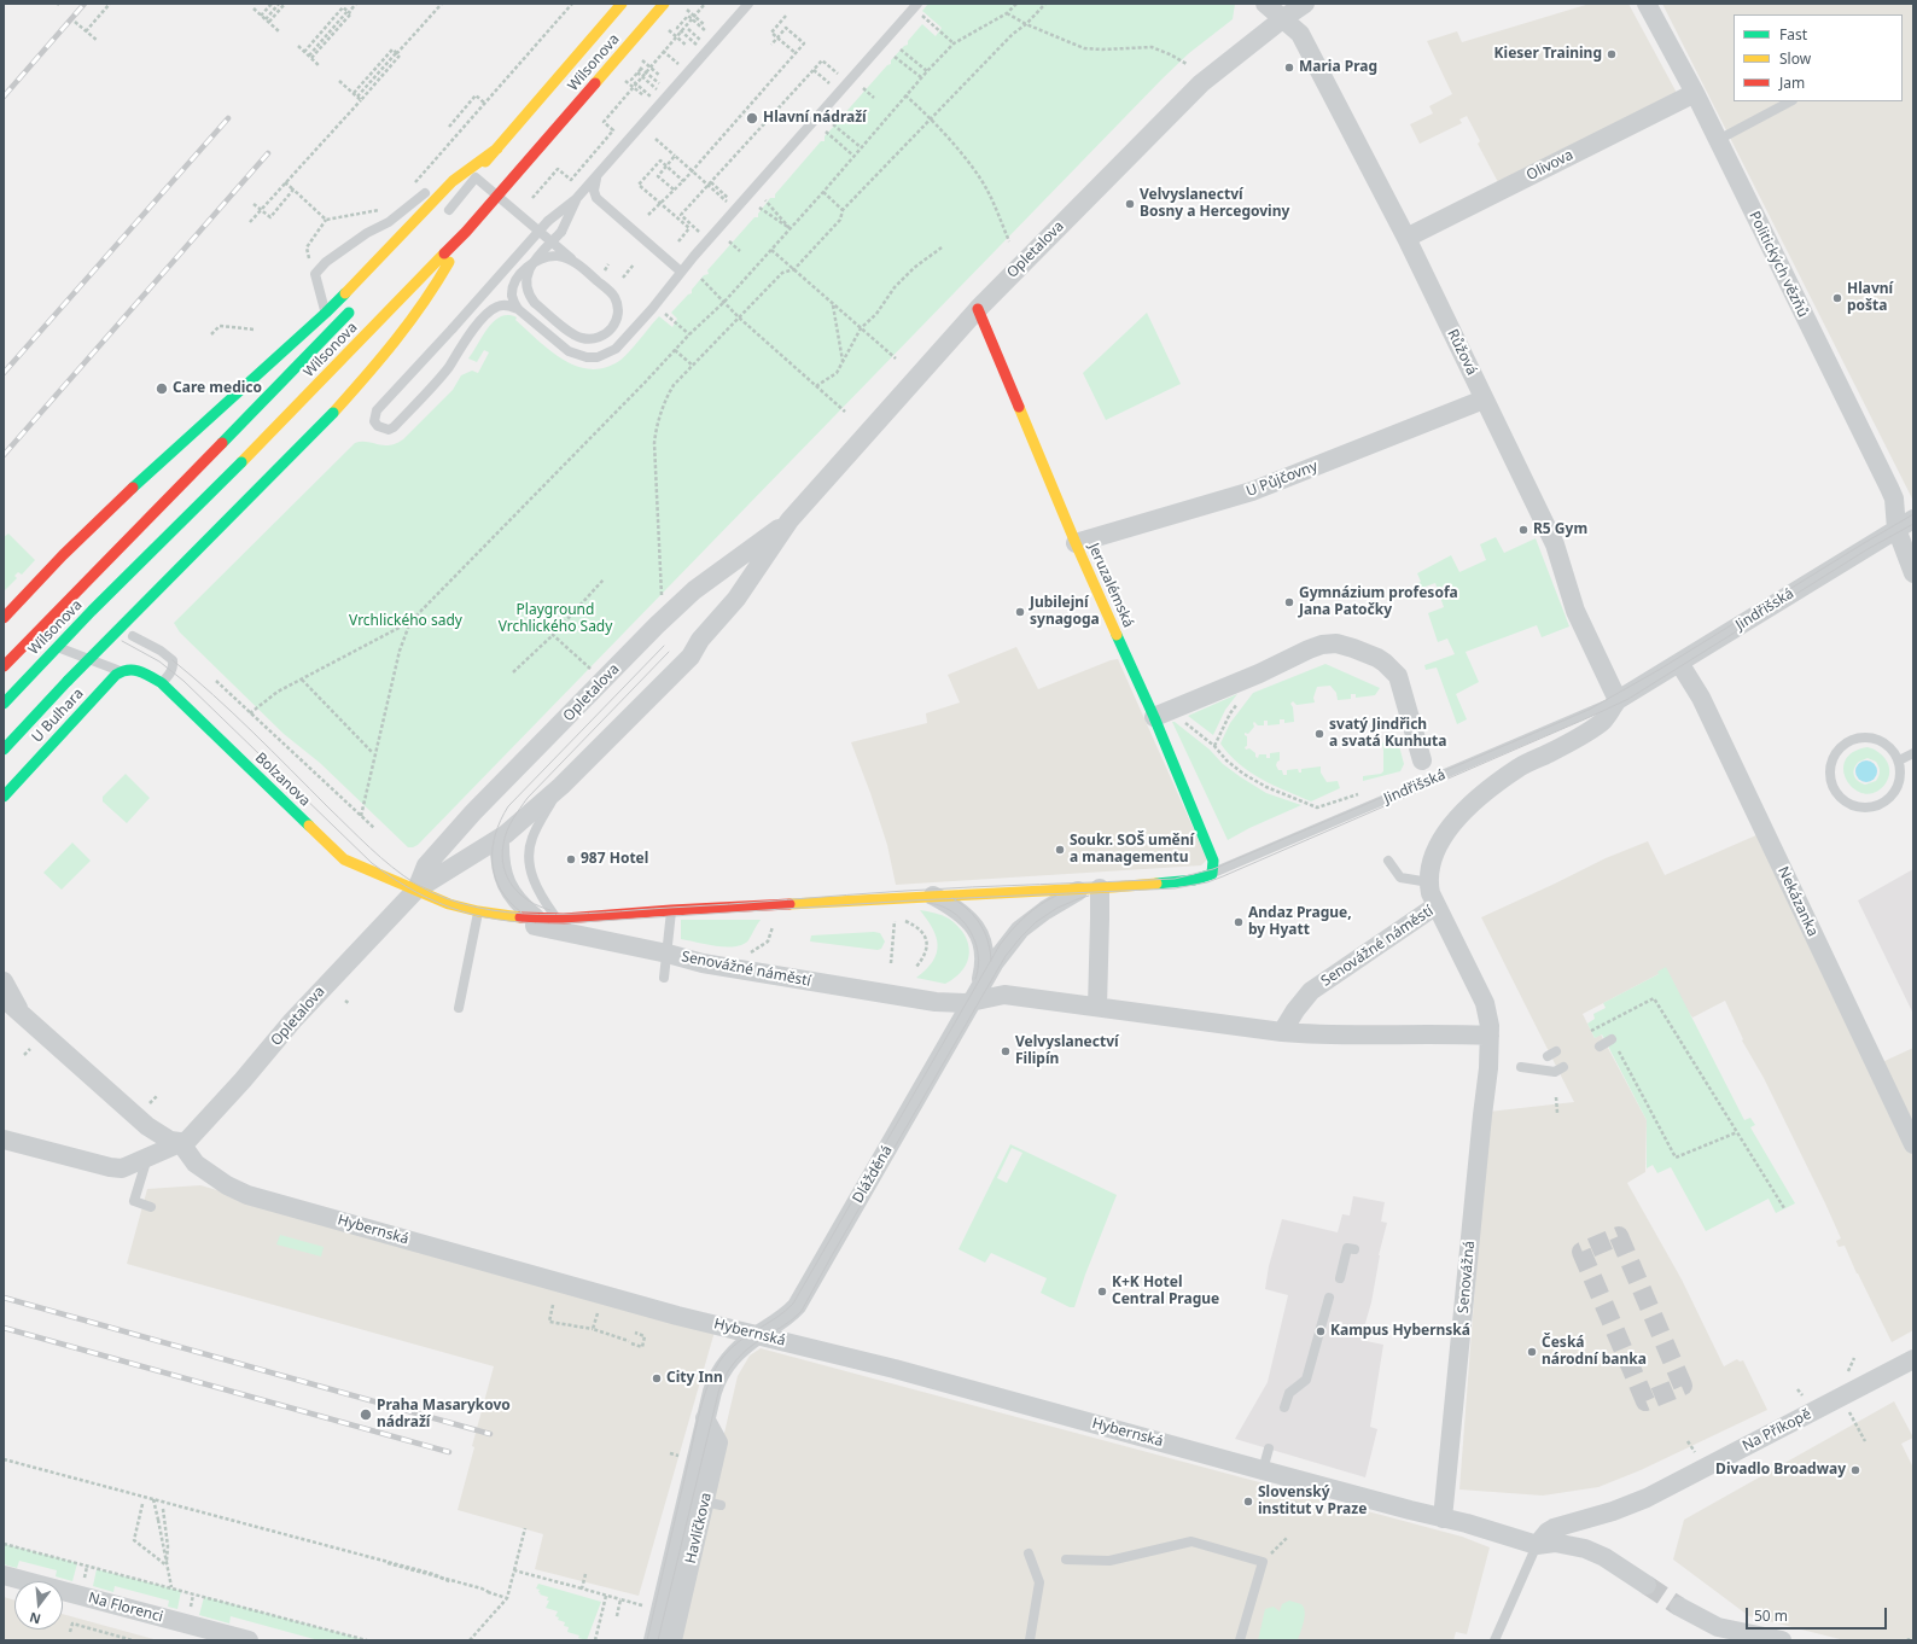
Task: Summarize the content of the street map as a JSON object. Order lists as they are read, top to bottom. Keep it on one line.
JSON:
{"streets":{"main road":["Wilsonova","Jeruzalémská","U Bulhara","Bolzanova","Senovážné náměstí"],"street":["Olivova","Opletalova","Politických vězňů","Růžová","U Půjčovny","Jindřišská","Nekázanka","Dlážděná","Hybernská","Senovážná","Na Příkopě","Havlíčkova","Na Florenci"]},"crossings":[["Olivova","Politických vězňů"],["Olivova","Růžová"],["Opletalova","Růžová"],["Opletalova","Jeruzalémská"],["Opletalova","Bolzanova"],["Opletalova","Senovážné náměstí"],["Opletalova","Hybernská"],["Politických vězňů","Jindřišská"],["Růžová","U Půjčovny"],["Růžová","Jindřišská"],["U Půjčovny","Jeruzalémská"],["Jeruzalémská","Jindřišská"],["Jeruzalémská","Senovážné náměstí"],["Jindřišská","Nekázanka"],["Jindřišská","Senovážné náměstí"],["U Bulhara","Bolzanova"],["Bolzanova","Senovážné náměstí"],["Senovážné náměstí","Dlážděná"],["Senovážné náměstí","Senovážná"],["Dlážděná","Hybernská"],["Dlážděná","Havlíčkova"],["Hybernská","Senovážná"],["Hybernská","Na Příkopě"],["Hybernská","Havlíčkova"]],"parks":["Playground Vrchlického Sady","Vrchlického sady"],"places":["Kieser Training","Maria Prag","Hlavní nádraží","Velvyslanectví Bosny a Hercegoviny","Hlavní pošta","Care medico","R5 Gym","Gymnázium profesofa Jana Patočky","Jubilejní synagoga","svatý Jindřich a svatá Kunhuta","Soukr. SOŠ umění a managementu","987 Hotel","Andaz Prague, by Hyatt","Velvyslanectví Filipín","K+K Hotel Central Prague","Kampus Hybernská","Česká národní banka","City Inn","Praha Masarykovo nádraží","Divadlo Broadway","Slovenský institut v Praze"],"legend":["Fast","Slow","Jam"],"scale_bar":"50 m","north":"bottom"}
